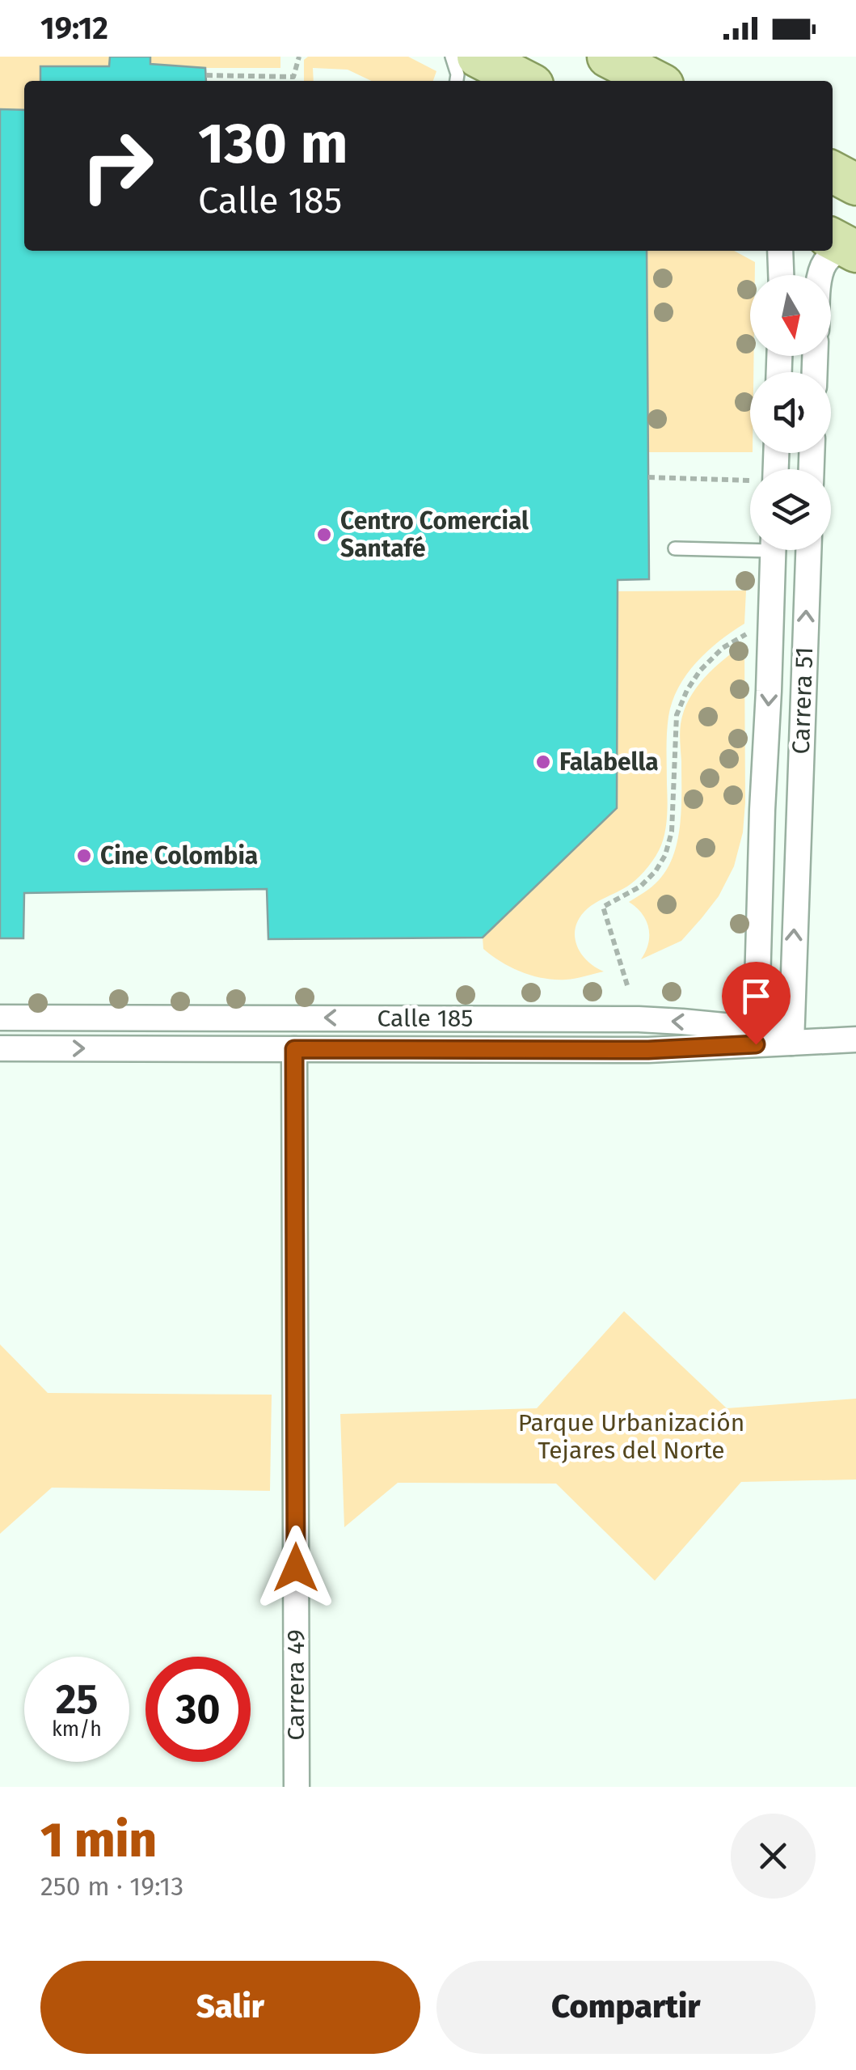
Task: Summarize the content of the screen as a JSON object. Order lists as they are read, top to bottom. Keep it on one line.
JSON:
{"streets":{"street":["Carrera 51","Calle 185","Carrera 49"]},"crossings":[["Carrera 51","Calle 185"],["Calle 185","Carrera 49"]],"parks":["Parque Urbanización Tejares del Norte"],"places":["Centro Comercial Santafé","Falabella","Cine Colombia"],"north":"bottom","page":{"status":"19:12","turn":["130 m","Calle 185"],"speed":"25 km/h","limit":"30","heading":["1 min","250 m · 19:13"],"buttons":["Salir","Compartir"]}}
